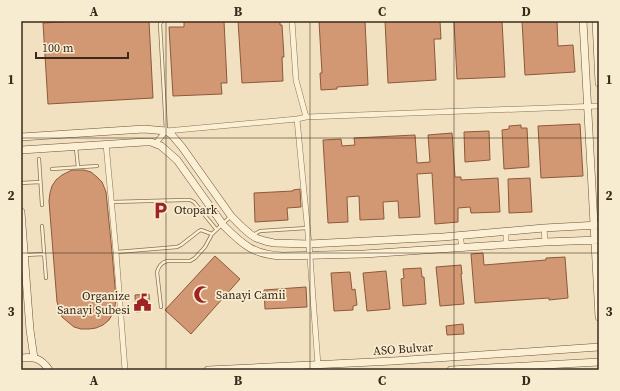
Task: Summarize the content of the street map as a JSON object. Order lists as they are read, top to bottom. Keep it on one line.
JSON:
{"streets":{"street":["ASO Bulvar"]},"places":{"parking":["Otopark"],"mosque":["Sanayi Camii"],"public building":["Organize Sanayi Şubesi"]},"scale_bar":"100 m","grid":{"columns":["A","B","C","D"],"rows":["1","2","3"]}}
